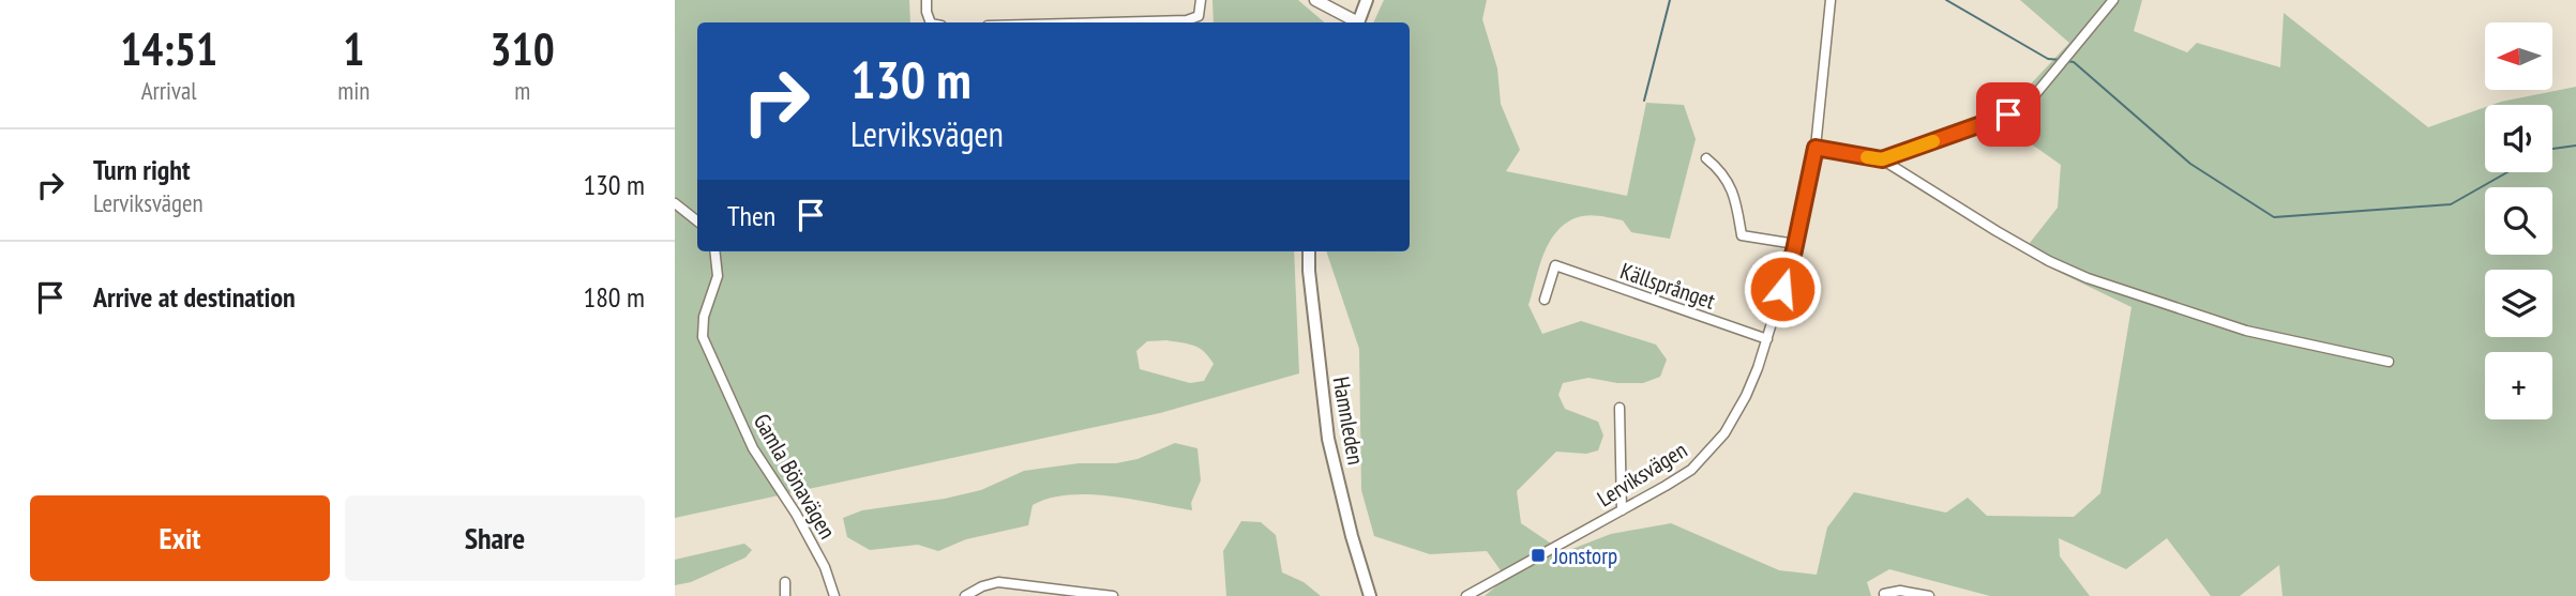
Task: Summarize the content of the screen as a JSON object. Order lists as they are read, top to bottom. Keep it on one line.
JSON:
{"streets":{"main road":["Hamnleden"],"street":["Källsprånget","Lerviksvägen","Gamla Bönavägen"]},"crossings":[["Källsprånget","Lerviksvägen"]],"places":{"transit":["Jonstorp"]},"north":"left","page":{"eta":["14:51","Arrival","1","min","310","m"],"map_buttons":"+","turn":["130 m","Lerviksvägen"],"list":[{"name":"Turn right","note":"Lerviksvägen","value":"130 m"},{"name":"Arrive at destination","value":"180 m"}],"then":"Then","buttons":["Exit","Share"]}}
